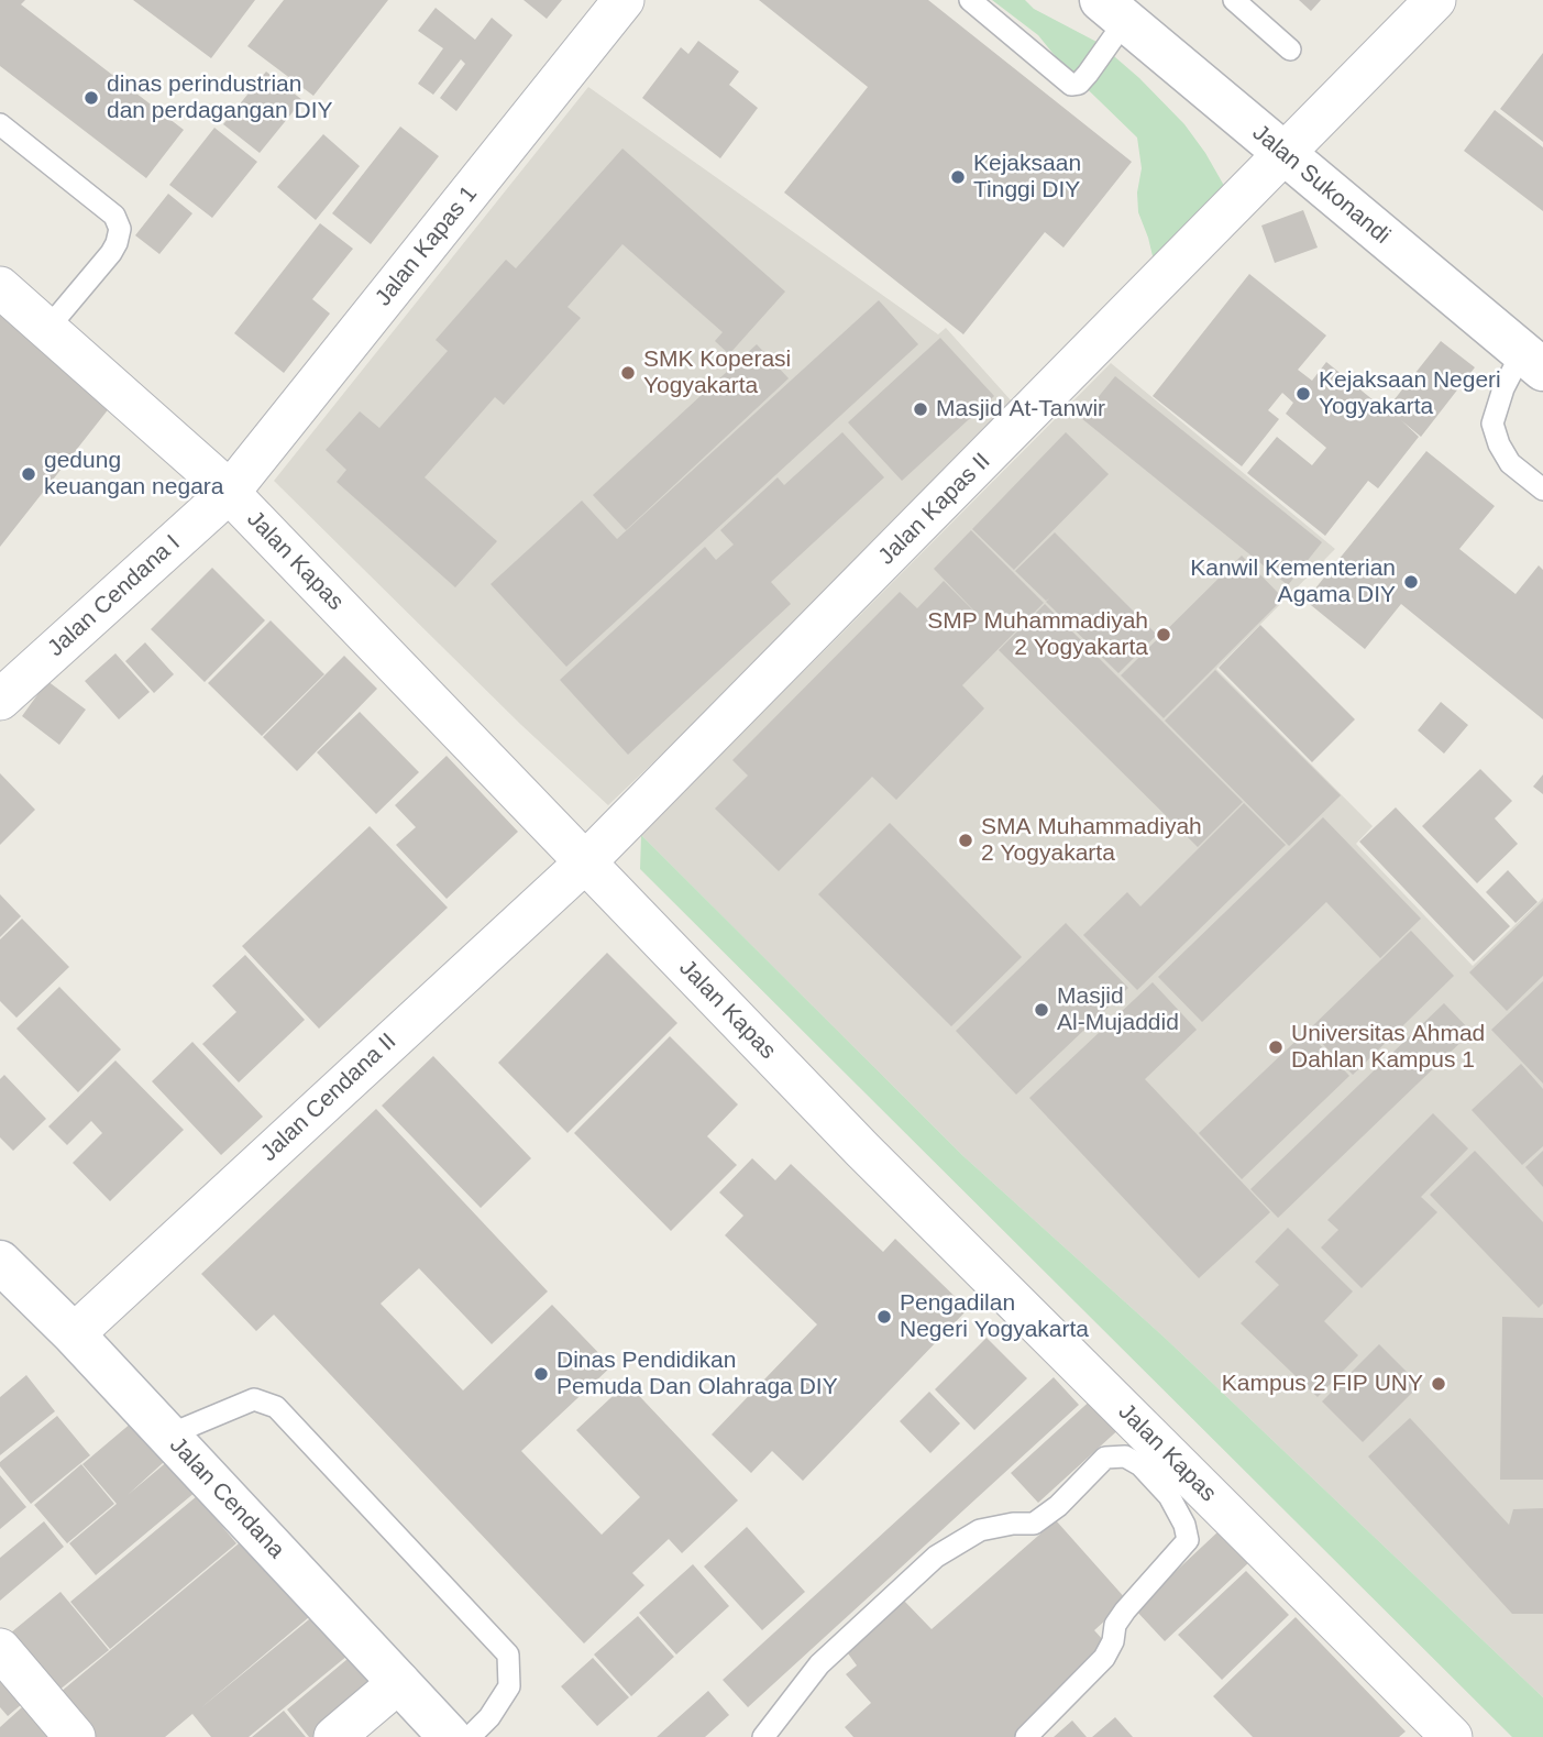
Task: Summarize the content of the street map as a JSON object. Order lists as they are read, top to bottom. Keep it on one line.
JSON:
{"streets":{"main road":["Jalan Sukonandi","Jalan Cendana"],"street":["Jalan Kapas 1","Jalan Kapas II","Jalan Kapas","Jalan Cendana I","Jalan Cendana II"]},"crossings":[["Jalan Sukonandi","Jalan Kapas II"],["Jalan Kapas 1","Jalan Kapas"],["Jalan Kapas 1","Jalan Cendana I"],["Jalan Kapas II","Jalan Kapas"],["Jalan Kapas II","Jalan Cendana II"],["Jalan Kapas","Jalan Cendana I"],["Jalan Kapas","Jalan Cendana II"],["Jalan Cendana II","Jalan Cendana"]],"places":["dinas perindustrian dan perdagangan DIY","Kejaksaan Tinggi DIY","SMK Koperasi Yogyakarta","Kejaksaan Negeri Yogyakarta","Masjid At-Tanwir","gedung keuangan negara","Kanwil Kementerian Agama DIY","SMP Muhammadiyah 2 Yogyakarta","SMA Muhammadiyah 2 Yogyakarta","Masjid Al-Mujaddid","Universitas Ahmad Dahlan Kampus 1","Pengadilan Negeri Yogyakarta","Dinas Pendidikan Pemuda Dan Olahraga DIY","Kampus 2 FIP UNY"]}
